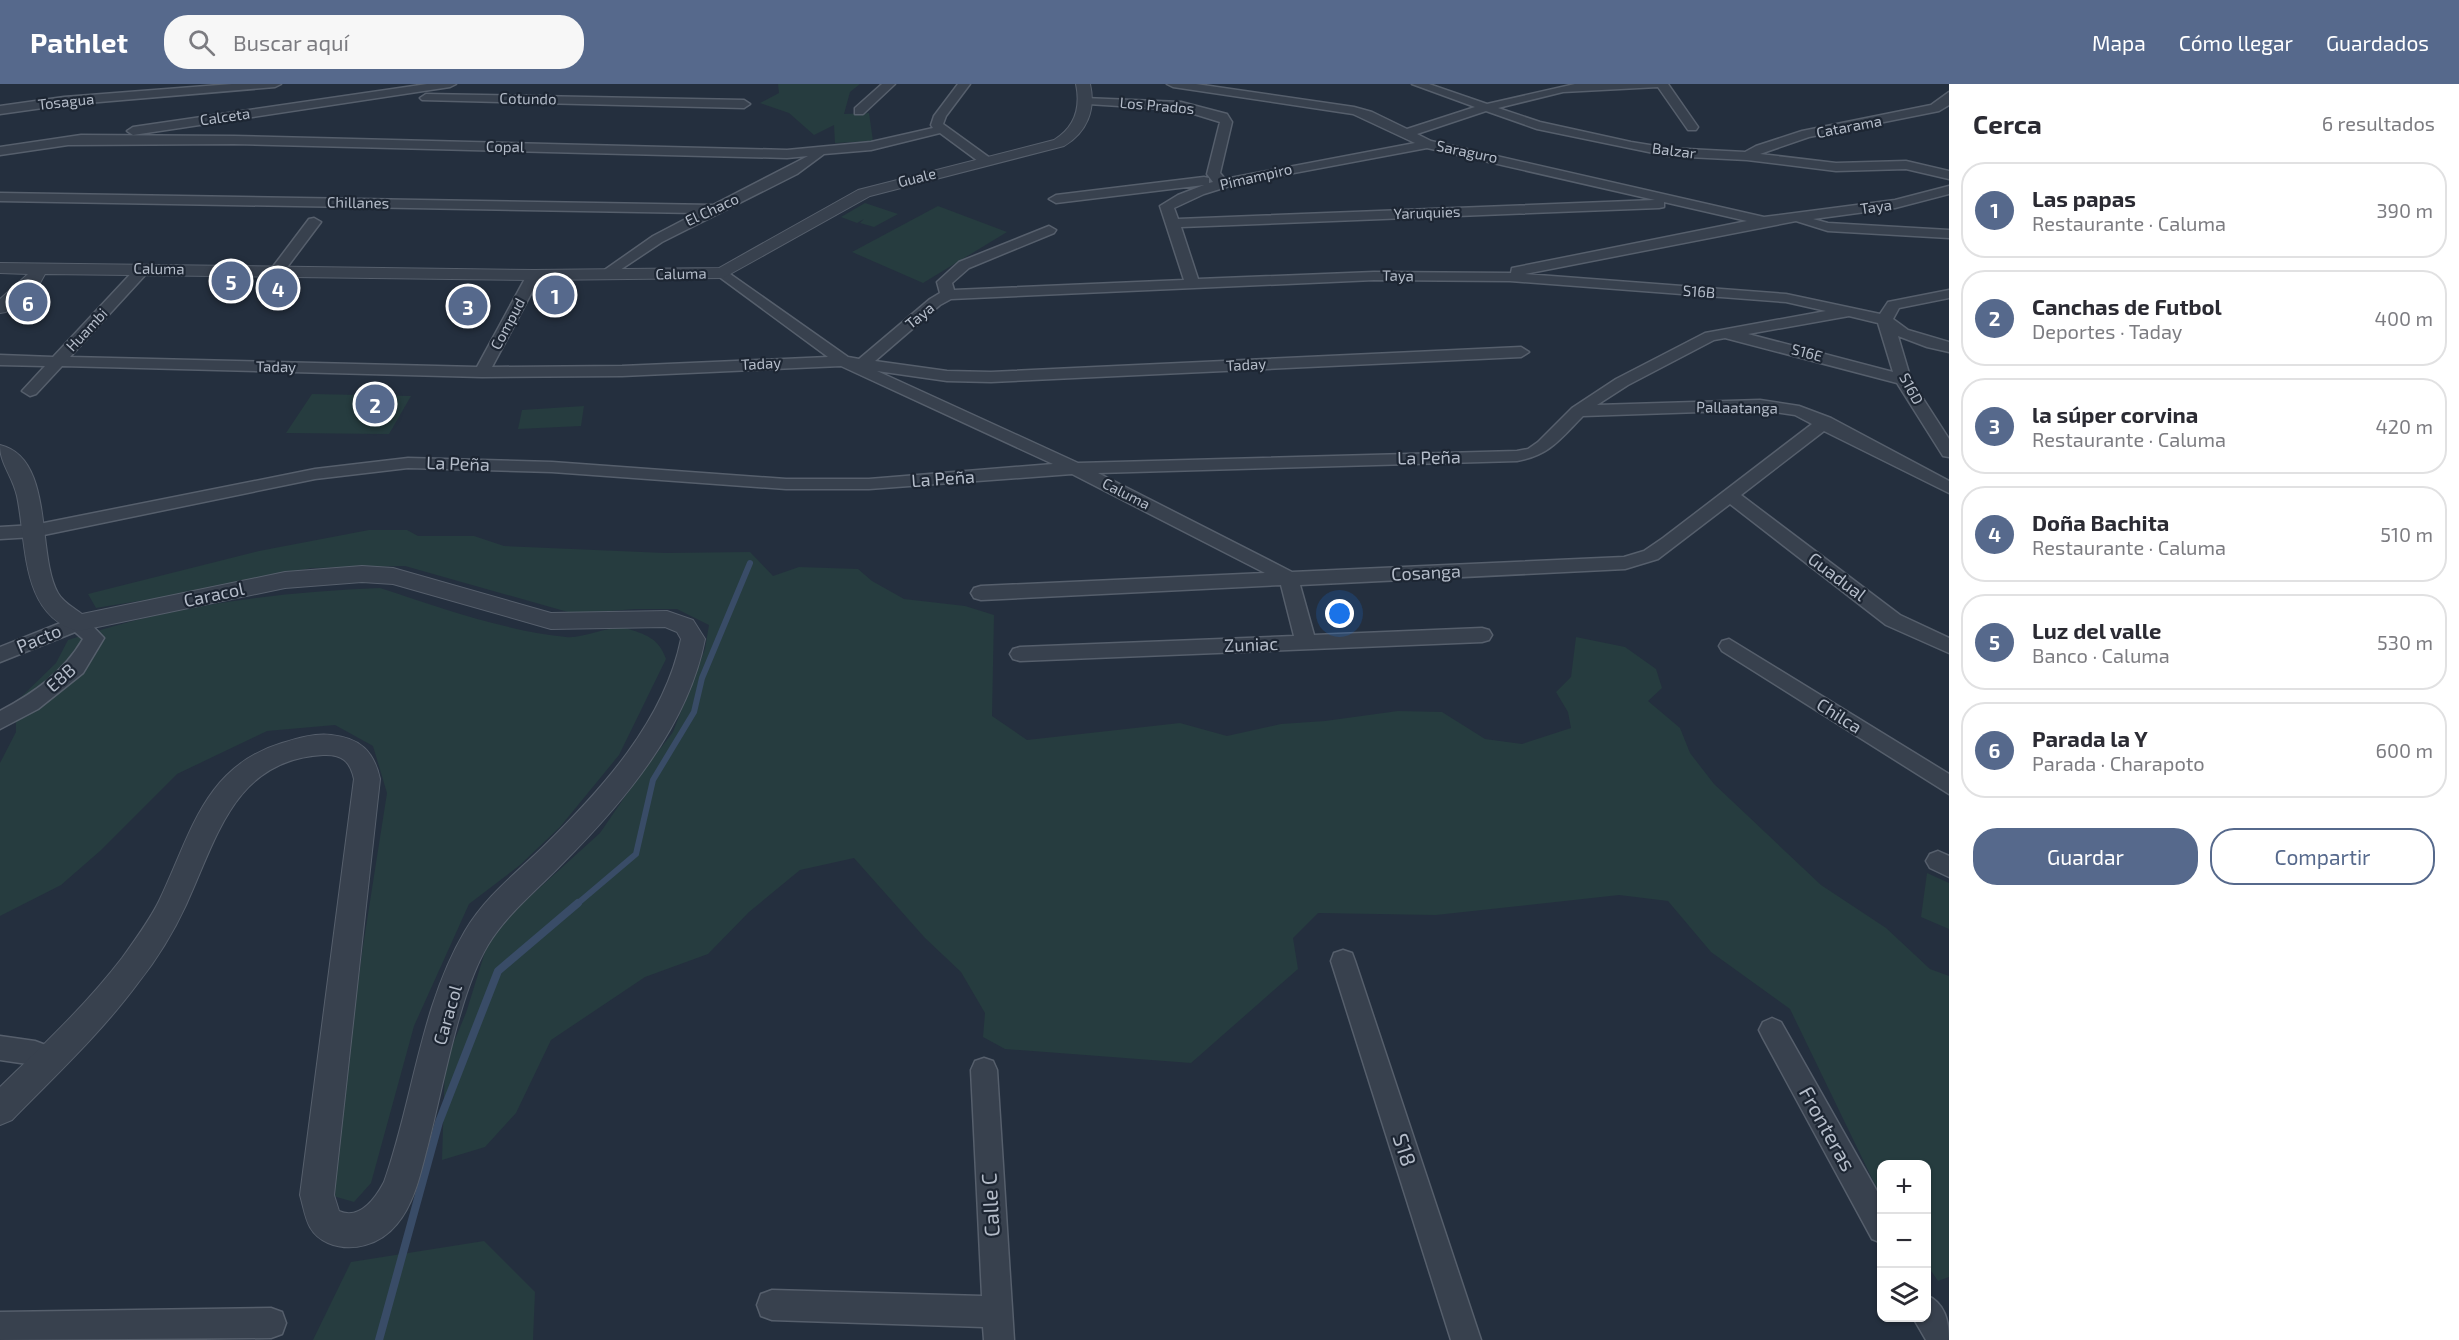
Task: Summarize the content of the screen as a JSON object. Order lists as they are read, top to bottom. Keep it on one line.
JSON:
{"streets":{"street":["Cotundo","Tosagua","Los Prados","Calceta","Catarama","Copal","Balzar","Saraguro","Pimampiro","Guale","Chillanes","Taya","El Chaco","Yaruquies","Caluma","S16B","Compud","Huambi","S16E","Taday","S16D","Pallaatanga","La Peña","Cosanga","Guadual","Caracol","Pacto","Zuniac","E8B","Chilca","Fronteras","S18","Calle C"]},"crossings":[["Cotundo","Calceta"],["Los Prados","Pimampiro"],["Los Prados","Guale"],["Calceta","Copal"],["Catarama","Balzar"],["Copal","El Chaco"],["Saraguro","Pimampiro"],["Saraguro","Taya"],["Saraguro","Yaruquies"],["Pimampiro","Yaruquies"],["Guale","Caluma"],["Chillanes","El Chaco"],["Taya","S16B"],["Taya","Taday"],["El Chaco","Caluma"],["Caluma","Compud"],["Caluma","Huambi"],["Caluma","Taday"],["Caluma","La Peña"],["Caluma","Cosanga"],["S16B","S16D"],["S16B","La Peña"],["Compud","Taday"],["Huambi","Taday"],["S16E","S16D"],["S16E","La Peña"],["Pallaatanga","La Peña"],["Pallaatanga","Cosanga"],["Cosanga","Guadual"],["Caracol","Pacto"],["Caracol","E8B"],["Pacto","E8B"]],"page":{"header":"Pathlet","search":"Buscar aquí","nav":["Mapa","Cómo llegar","Guardados"],"heading":["Cerca","6 resultados"],"list":[{"mark":"1","name":"Las papas","note":"Restaurante · Caluma","value":"390 m"},{"mark":"2","name":"Canchas de Futbol","note":"Deportes · Taday","value":"400 m"},{"mark":"3","name":"la súper corvina","note":"Restaurante · Caluma","value":"420 m"},{"mark":"4","name":"Doña Bachita","note":"Restaurante · Caluma","value":"510 m"},{"mark":"5","name":"Luz del valle","note":"Banco · Caluma","value":"530 m"},{"mark":"6","name":"Parada la Y","note":"Parada · Charapoto","value":"600 m"}],"pins":["5","4","1","6","3","2"],"buttons":["Guardar","Compartir"],"map_buttons":["+","−"]}}
